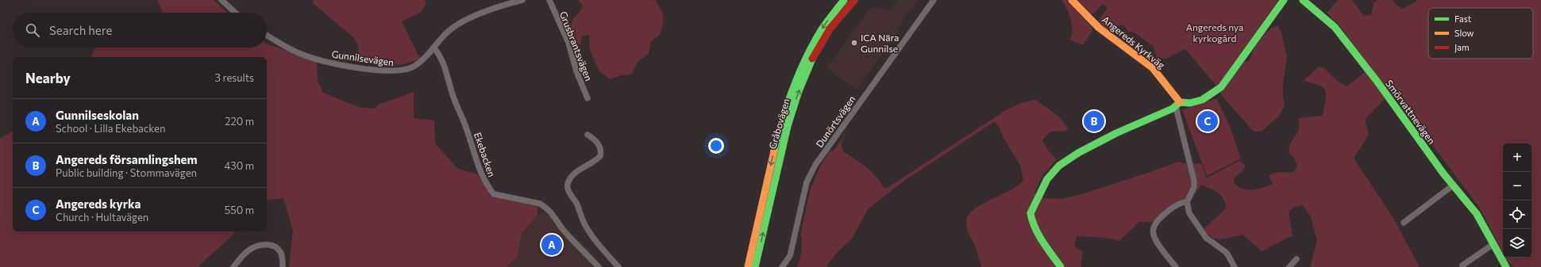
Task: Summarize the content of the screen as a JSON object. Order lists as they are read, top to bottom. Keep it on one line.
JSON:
{"streets":{"street":["Angereds Kyrkväg","Grusbrantsvägen","Gunnilsevägen","Smörvattnevägen","Dunörtsvägen","Gråbovägen","Ekebacken"]},"crossings":[["Gunnilsevägen","Ekebacken"]],"parks":["Angereds nya kyrkogård"],"places":["ICA Nära Gunnilse"],"legend":["Fast","Slow","Jam"],"page":{"search":"Search here","heading":["Nearby","3 results"],"list":[{"mark":"A","name":"Gunnilseskolan","note":"School · Lilla Ekebacken","value":"220 m"},{"mark":"B","name":"Angereds församlingshem","note":"Public building · Stommavägen","value":"430 m"},{"mark":"C","name":"Angereds kyrka","note":"Church · Hultavägen","value":"550 m"}],"pins":["B","C","A"],"map_buttons":["+","−"]}}
